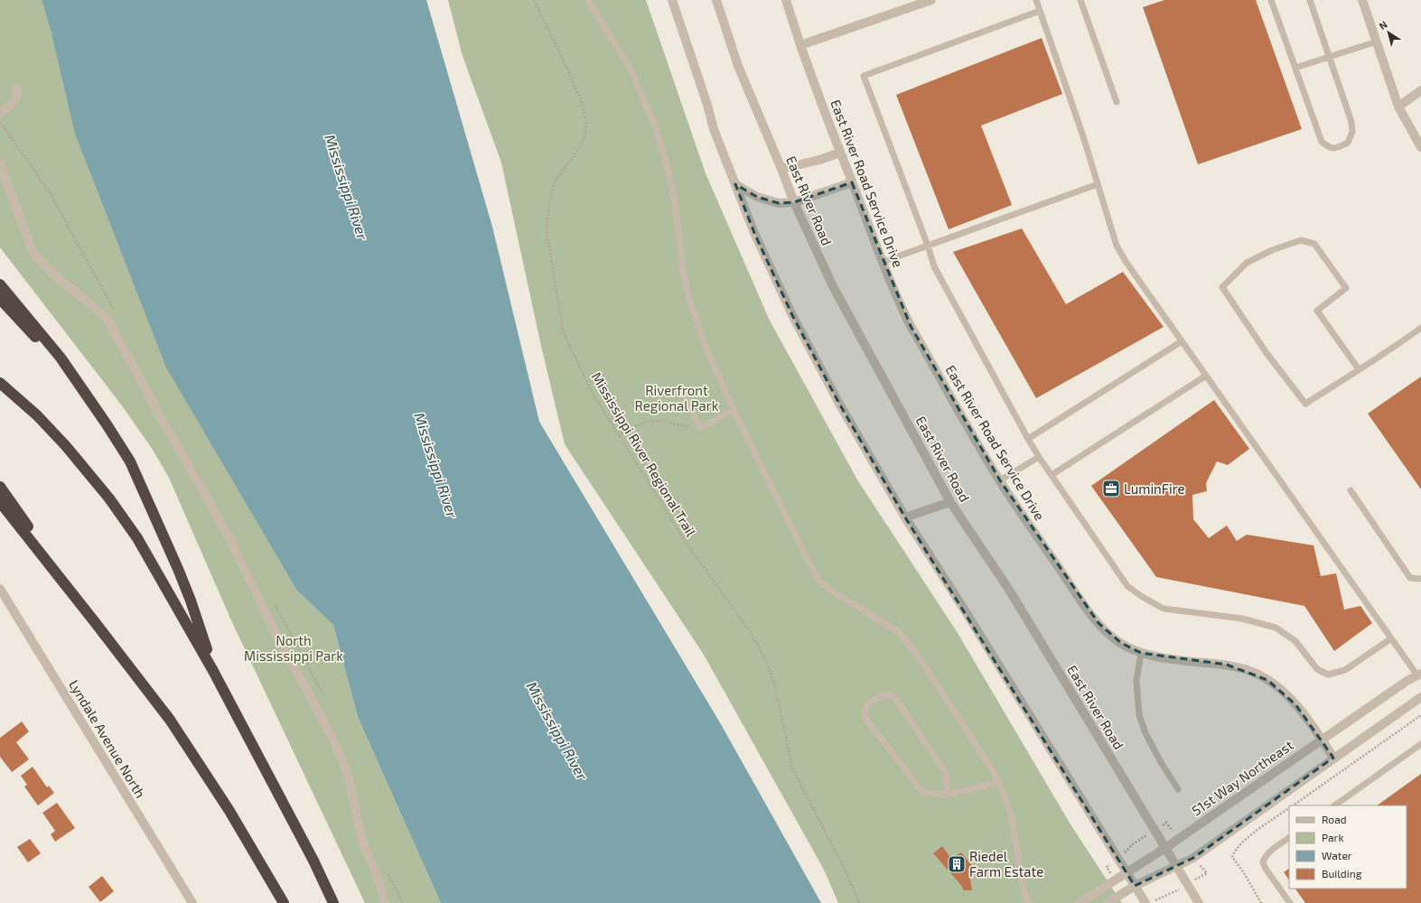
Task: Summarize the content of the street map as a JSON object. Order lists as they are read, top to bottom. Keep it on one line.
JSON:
{"streets":{"street":["East River Road Service Drive","East River Road","Lyndale Avenue North","51st Way Northeast"],"path":["Mississippi River Regional Trail"]},"crossings":[["East River Road Service Drive","51st Way Northeast"],["East River Road","51st Way Northeast"]],"water":["Mississippi River"],"parks":["Riverfront Regional Park","North Mississippi Park"],"places":{"office":["LuminFire"],"building":["Riedel Farm Estate"]},"legend":["Road","Park","Water","Building"],"north":"top left"}
